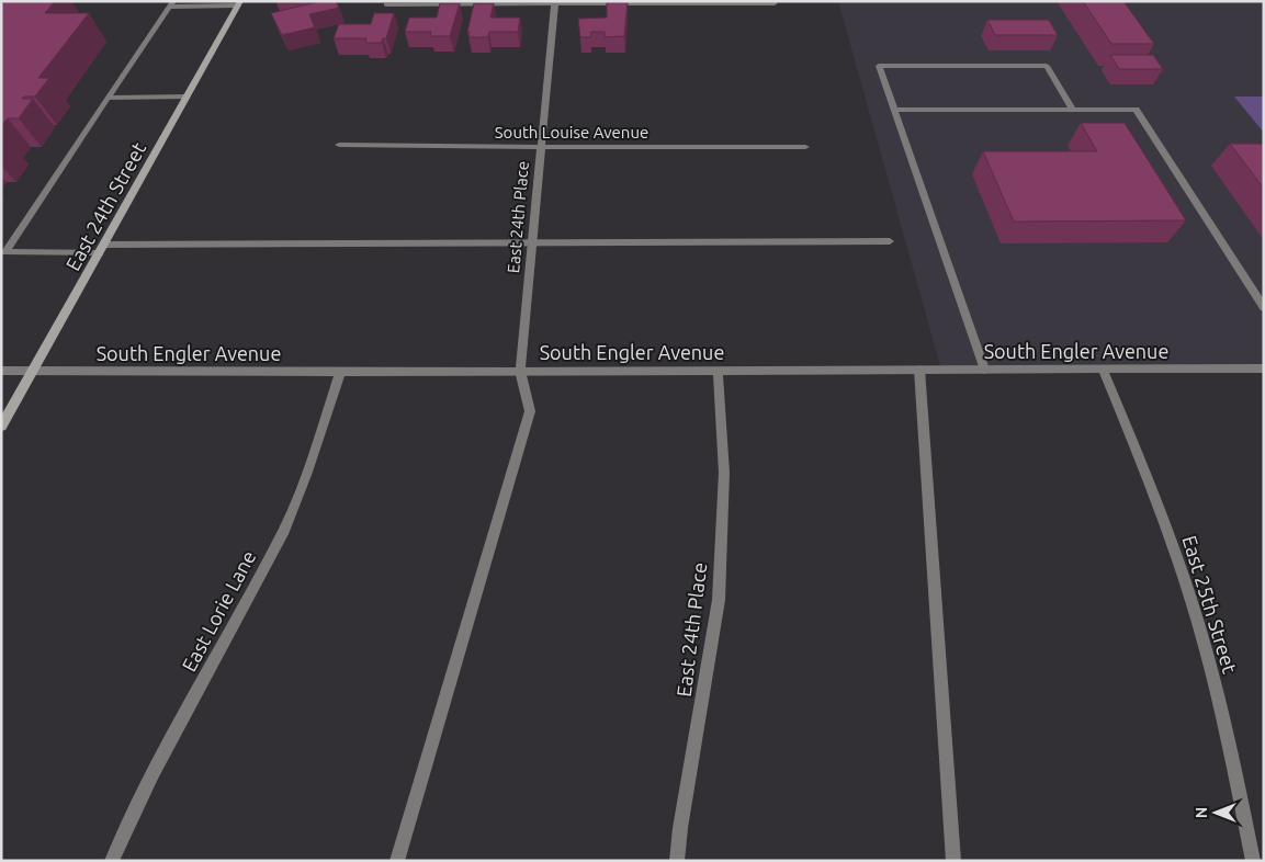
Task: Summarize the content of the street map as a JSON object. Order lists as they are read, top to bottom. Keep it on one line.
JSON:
{"streets":{"main road":["East 24th Street"],"street":["South Louise Avenue","East 24th Place","South Engler Avenue","East 25th Street","East Lorie Lane"]},"crossings":[["South Louise Avenue","East 24th Place"],["East 24th Street","South Engler Avenue"],["East 24th Place","South Engler Avenue"],["South Engler Avenue","East 25th Street"],["South Engler Avenue","East Lorie Lane"]],"north":"left"}
